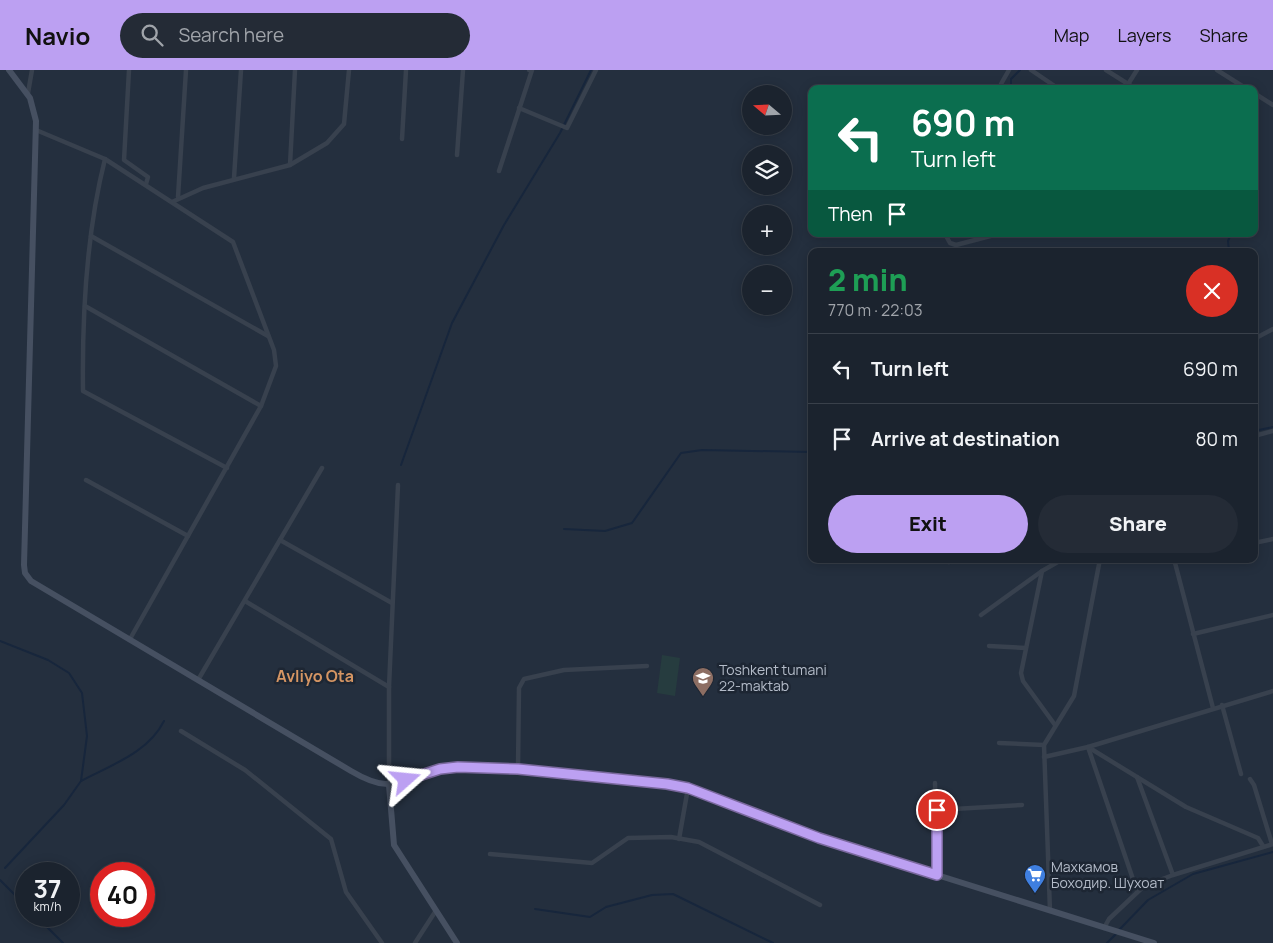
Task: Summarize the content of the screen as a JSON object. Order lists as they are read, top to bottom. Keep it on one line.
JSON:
{"districts":["Avliyo Ota"],"places":{"school or university":["Toshkent tumani 22-maktab"],"supermarket":["Махкамов Боходир. Шухоат"]},"north":"left","page":{"header":"Navio","search":"Search here","nav":["Map","Layers","Share"],"map_buttons":["+","−"],"turn":["690 m","Turn left"],"then":"Then","heading":["2 min","770 m · 22:03"],"list":[{"name":"Turn left","value":"690 m"},{"name":"Arrive at destination","value":"80 m"}],"buttons":["Exit","Share"],"speed":"37 km/h","limit":"40"}}
